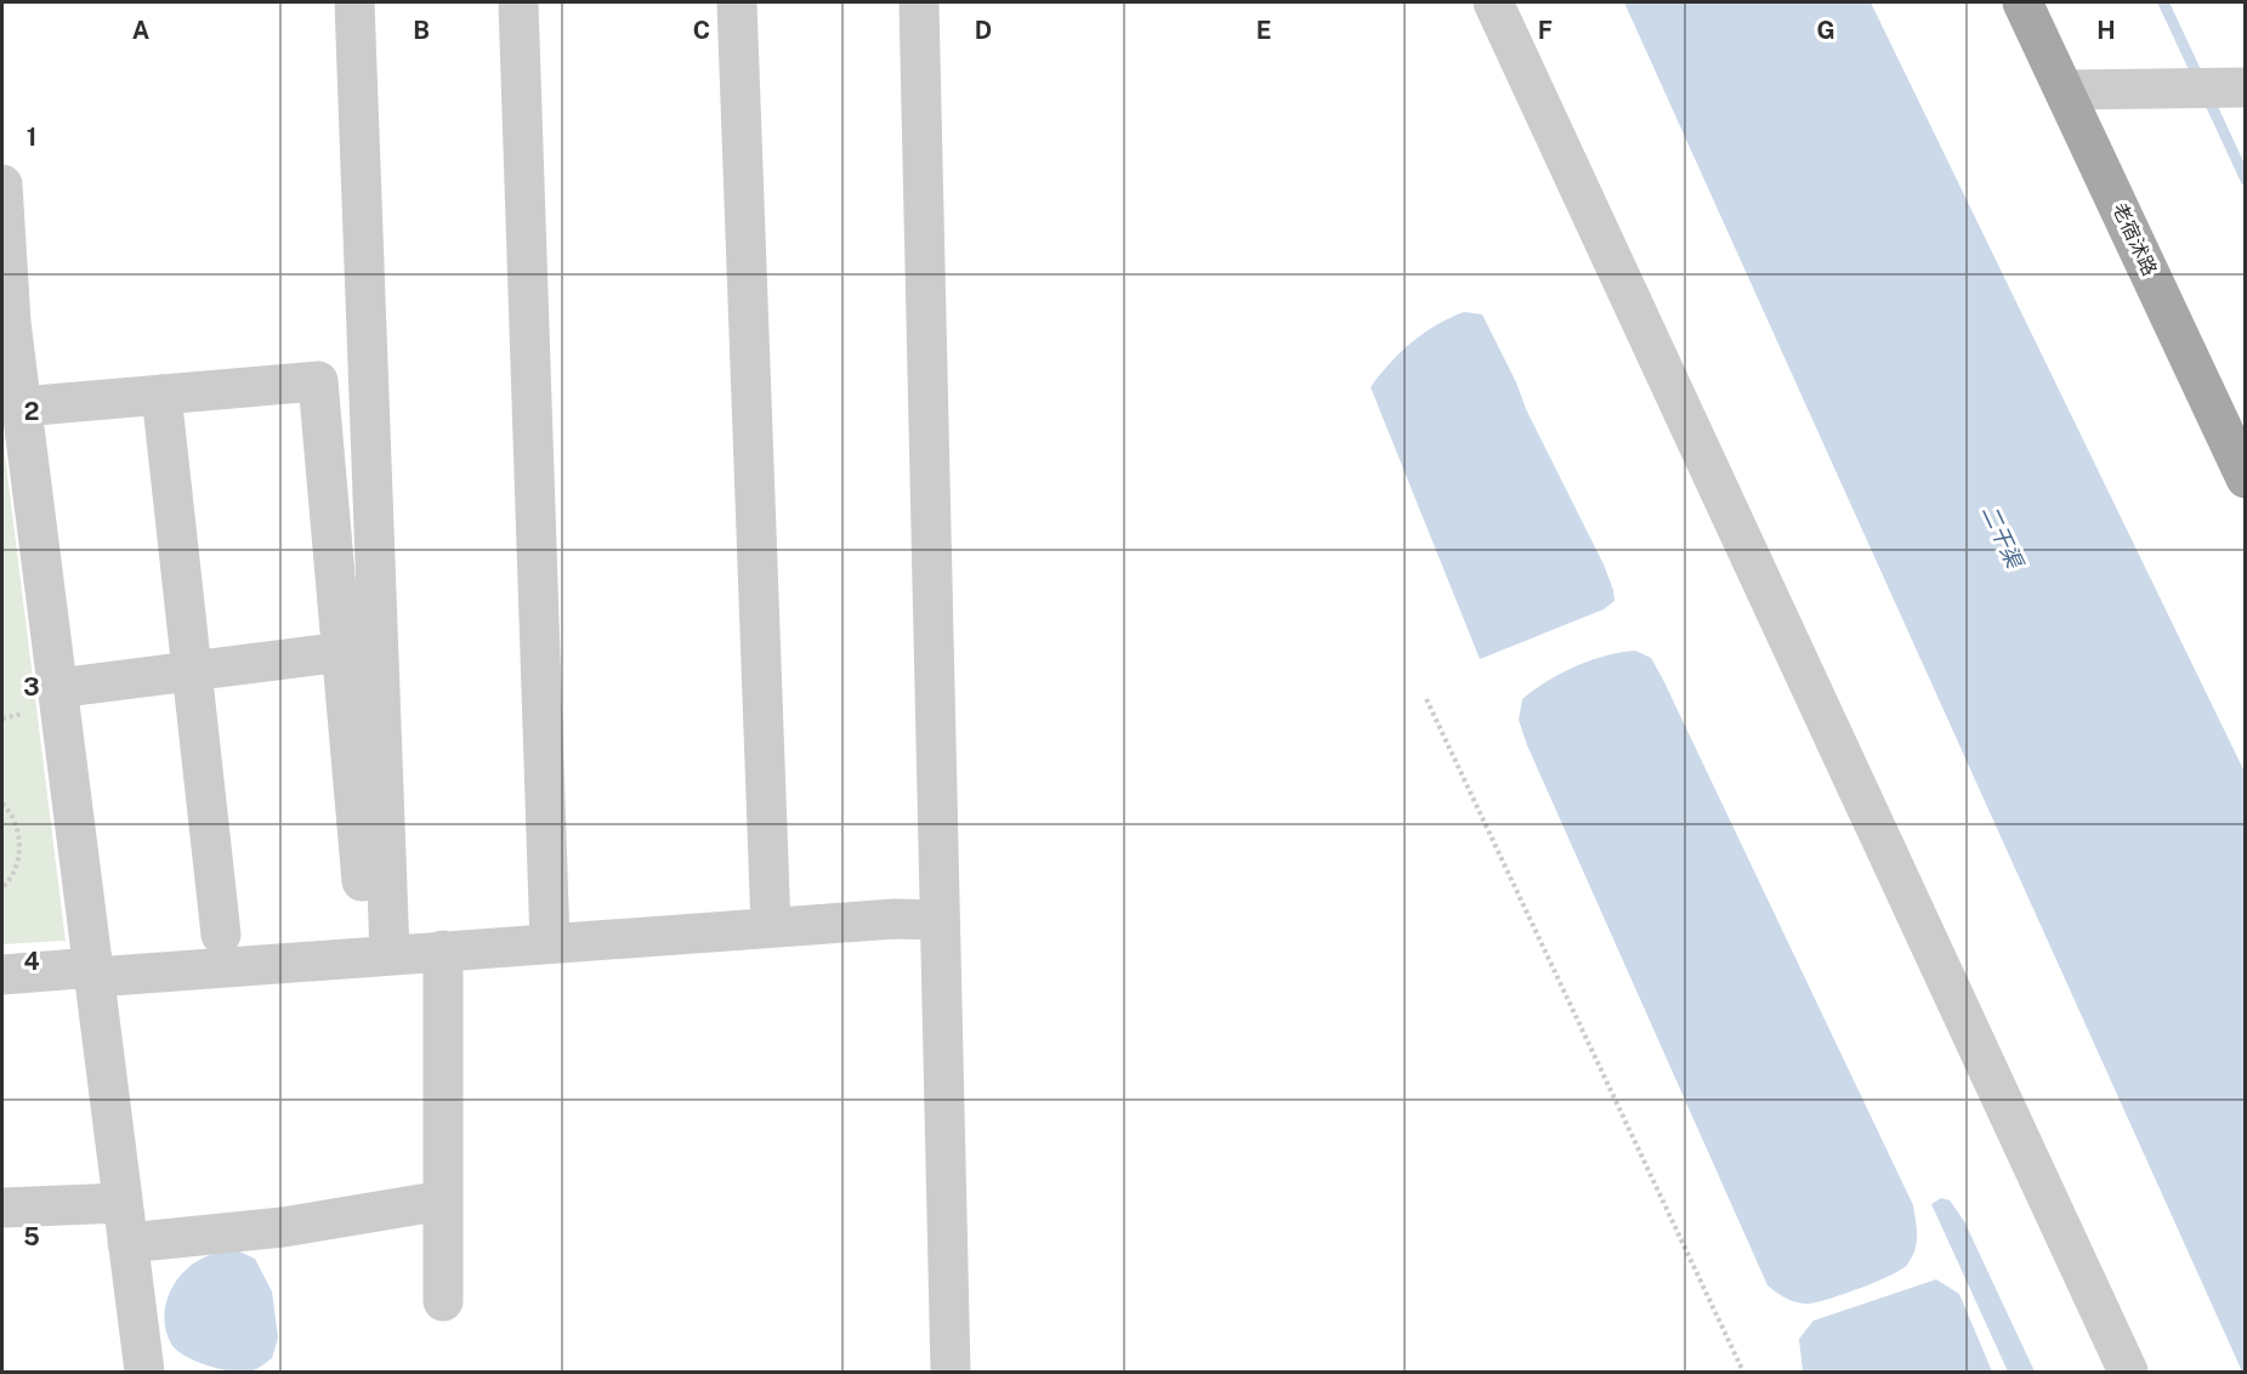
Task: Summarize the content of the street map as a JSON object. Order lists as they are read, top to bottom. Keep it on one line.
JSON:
{"streets":{"main road":["老宿沭路"]},"water":["二干渠"],"grid":{"columns":["A","B","C","D","E","F","G","H"],"rows":["1","2","3","4","5"]}}
